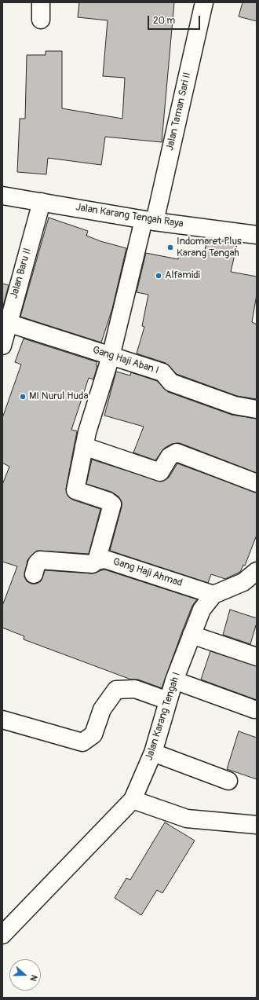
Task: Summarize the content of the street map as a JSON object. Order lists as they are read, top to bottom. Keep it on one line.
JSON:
{"streets":{"street":["Jalan Taman Sari II","Jalan Karang Tengah Raya","Jalan Baru II","Gang Haji Aban I","Gang Haji Ahmad","Jalan Karang Tengah I"]},"crossings":[["Jalan Taman Sari II","Jalan Karang Tengah Raya"],["Jalan Taman Sari II","Gang Haji Aban I"],["Jalan Taman Sari II","Gang Haji Ahmad"],["Jalan Karang Tengah Raya","Jalan Baru II"],["Jalan Baru II","Gang Haji Aban I"],["Gang Haji Ahmad","Jalan Karang Tengah I"]],"places":["Indomaret Plus Karang Tengah","Alfamidi","MI Nurul Huda"],"scale_bar":"20 m","north":"right"}
